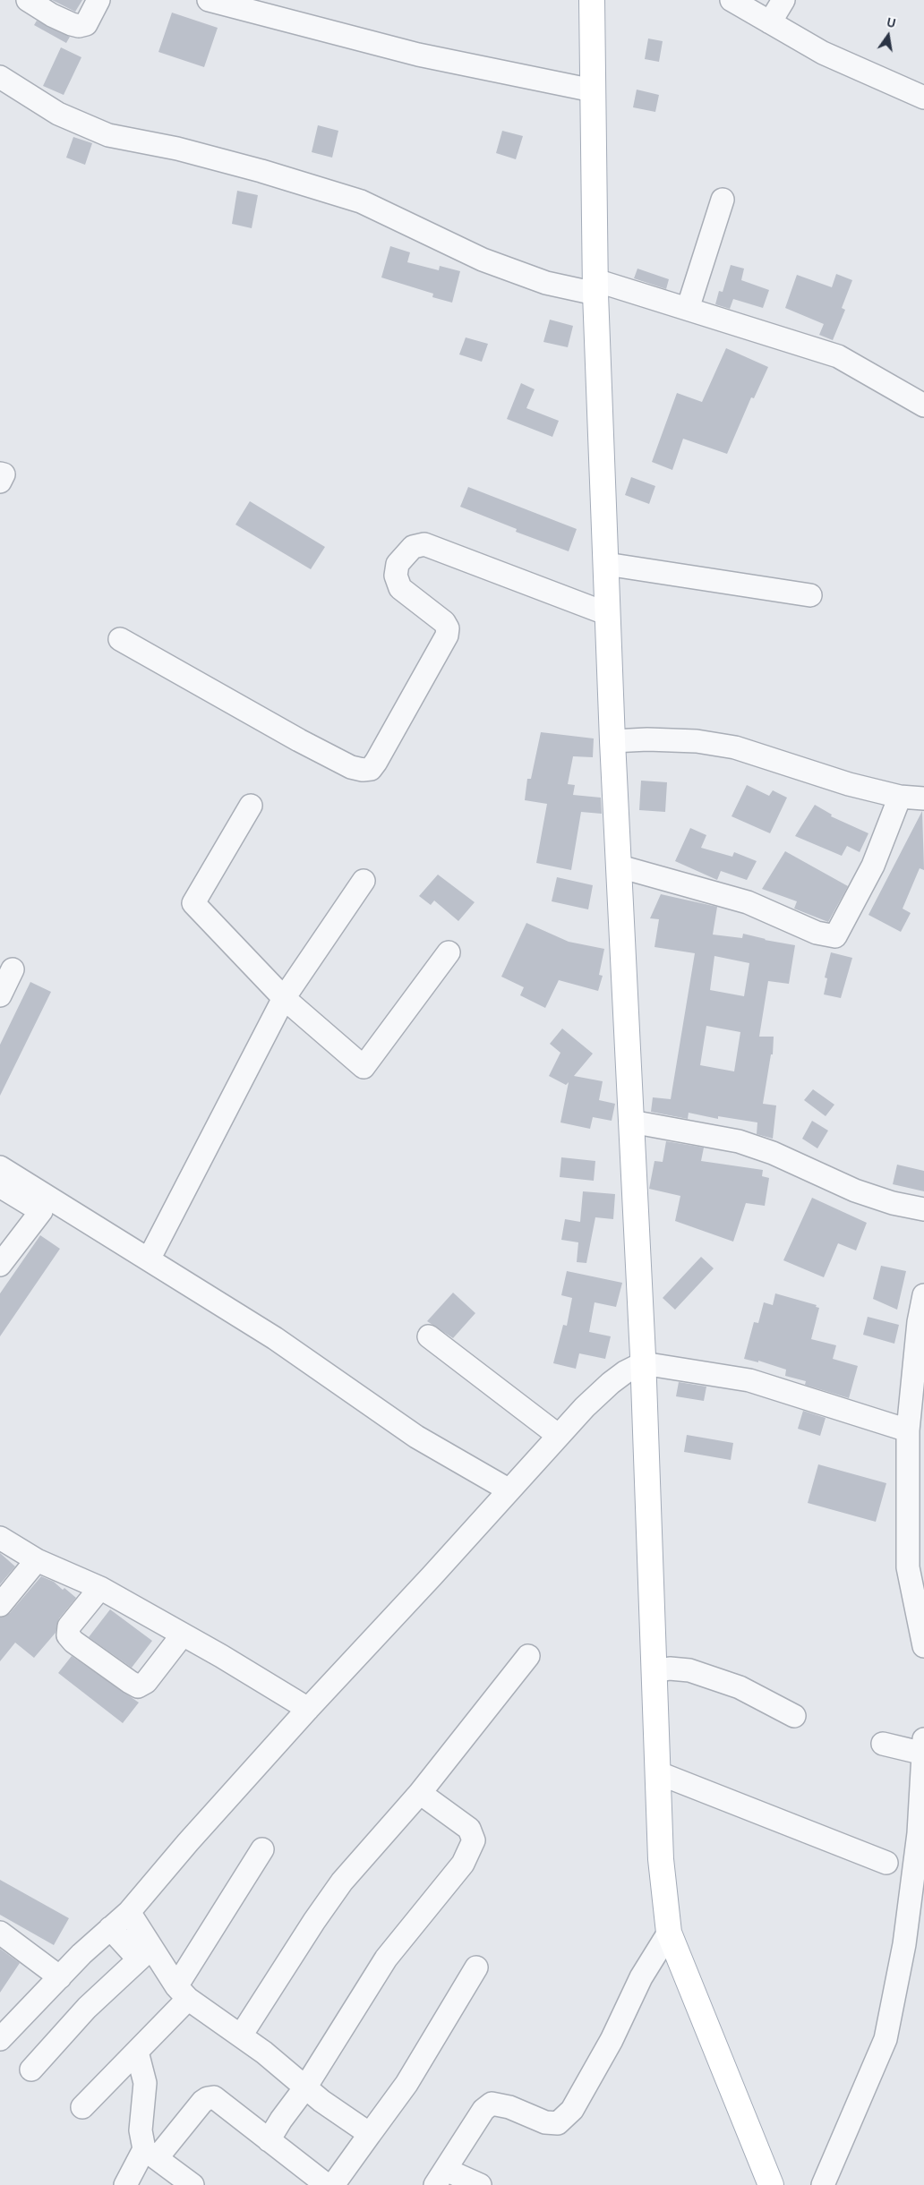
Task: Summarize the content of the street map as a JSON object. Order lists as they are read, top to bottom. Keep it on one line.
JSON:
{"north":"top"}
